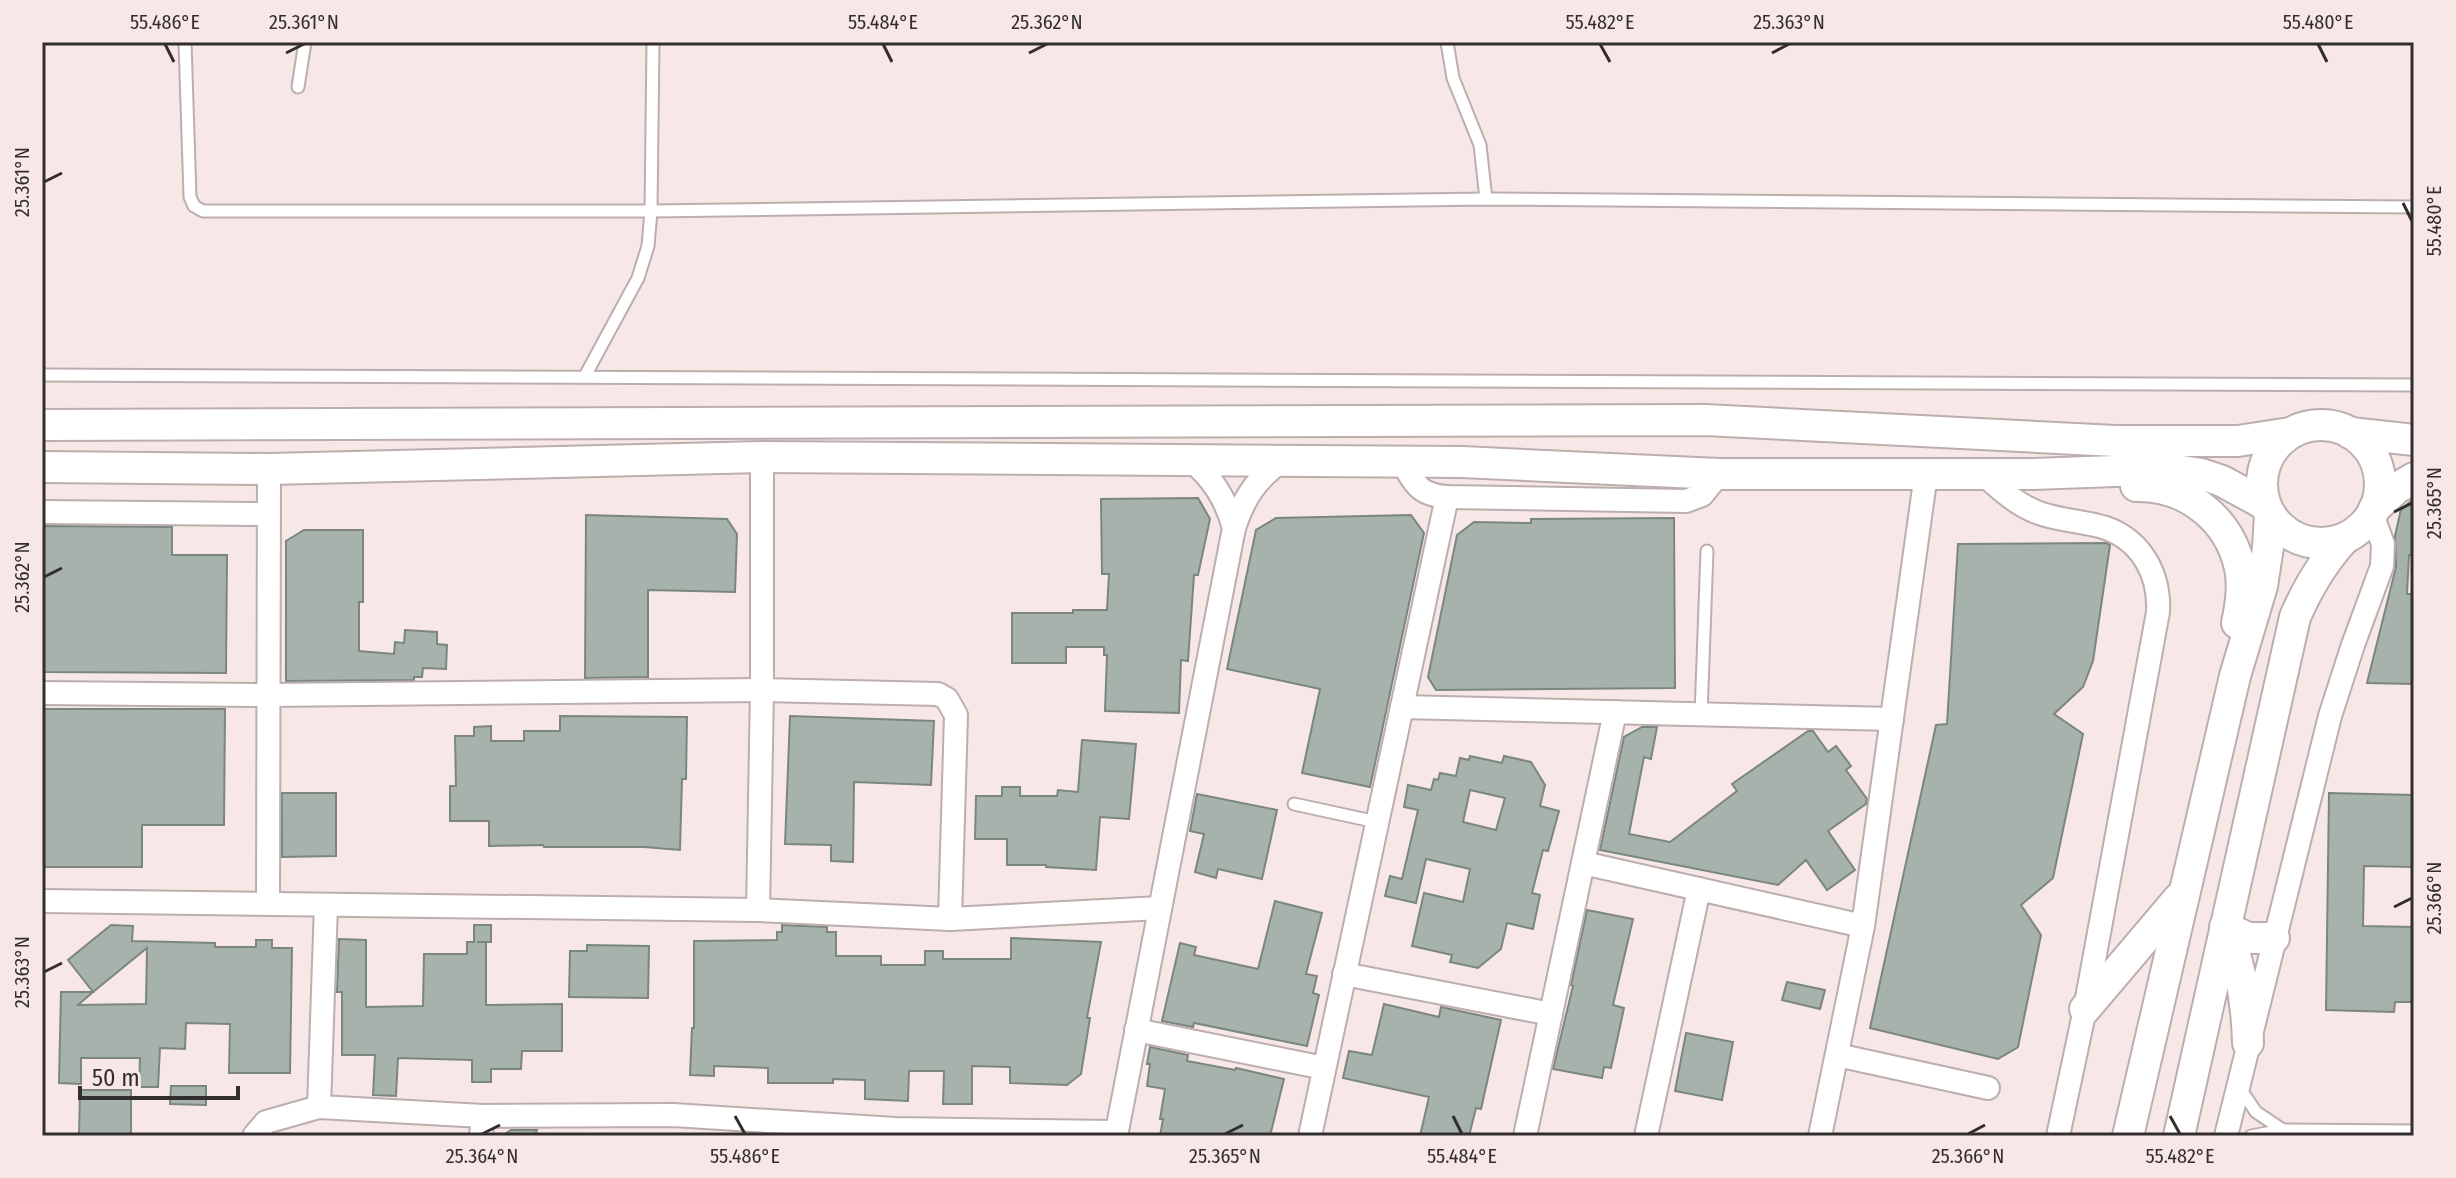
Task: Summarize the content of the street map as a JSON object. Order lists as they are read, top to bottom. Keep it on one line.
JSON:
{"scale_bar":"50 m","coordinates":["55.486°E","25.361°N","55.484°E","25.362°N","55.482°E","25.363°N","55.480°E","25.365°N","25.366°N","25.364°N"]}
